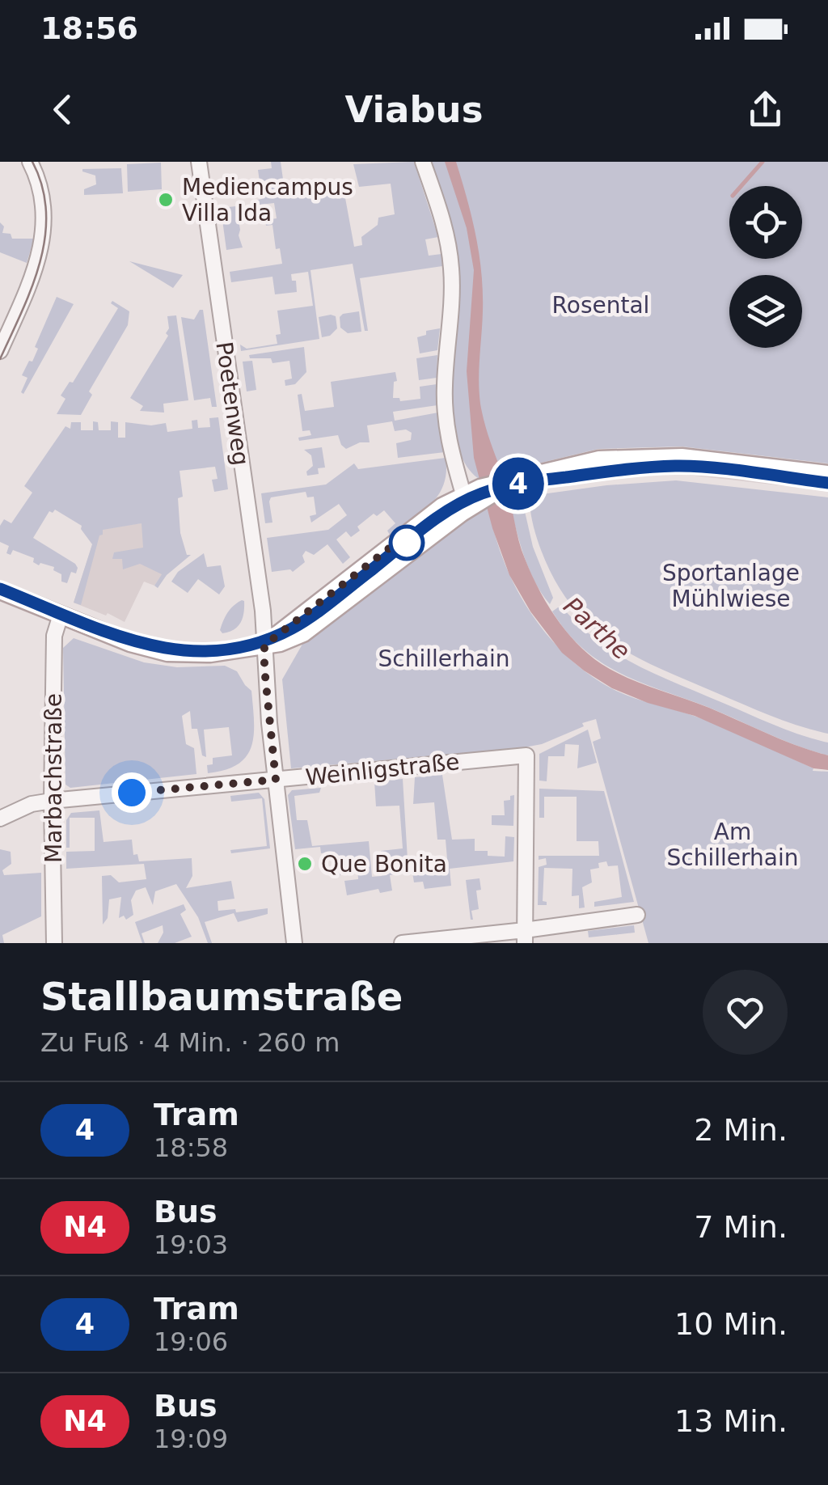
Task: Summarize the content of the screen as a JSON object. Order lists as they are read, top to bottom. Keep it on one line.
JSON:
{"streets":{"street":["Poetenweg","Weinligstraße","Marbachstraße"]},"crossings":[["Poetenweg","Weinligstraße"],["Weinligstraße","Marbachstraße"]],"water":["Parthe"],"parks":["Rosental","Sportanlage Mühlwiese","Schillerhain","Am Schillerhain"],"places":["Mediencampus Villa Ida","Que Bonita"],"lines":["tram line 4"],"page":{"status":"18:56","header":"Viabus","on_map":"4","heading":["Stallbaumstraße","Zu Fuß · 4 Min. · 260 m"],"list":[{"mark":"4","name":"Tram","note":"18:58","value":"2 Min."},{"mark":"N4","name":"Bus","note":"19:03","value":"7 Min."},{"mark":"4","name":"Tram","note":"19:06","value":"10 Min."},{"mark":"N4","name":"Bus","note":"19:09","value":"13 Min."}]}}
